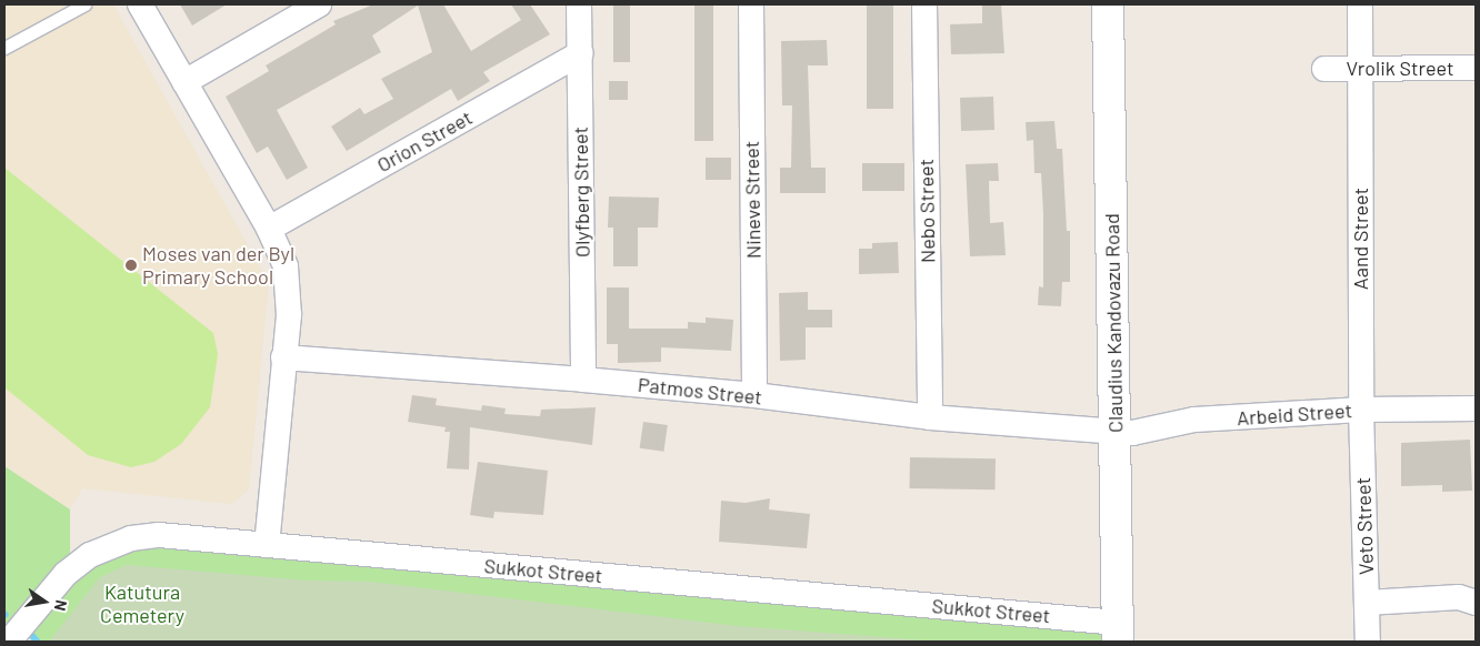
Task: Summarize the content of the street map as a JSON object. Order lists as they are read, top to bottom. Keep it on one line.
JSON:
{"streets":{"street":["Vrolik Street","Orion Street","Olyfberg Street","Nineve Street","Nebo Street","Aand Street","Claudius Kandovazu Road","Patmos Street","Arbeid Street","Veto Street","Sukkot Street"]},"crossings":[["Vrolik Street","Aand Street"],["Orion Street","Olyfberg Street"],["Olyfberg Street","Patmos Street"],["Nineve Street","Patmos Street"],["Nebo Street","Patmos Street"],["Aand Street","Arbeid Street"],["Aand Street","Veto Street"],["Claudius Kandovazu Road","Patmos Street"],["Claudius Kandovazu Road","Arbeid Street"],["Claudius Kandovazu Road","Sukkot Street"],["Patmos Street","Arbeid Street"],["Arbeid Street","Veto Street"]],"parks":["Katutura Cemetery"],"places":["Moses van der Byl Primary School"],"north":"right"}
